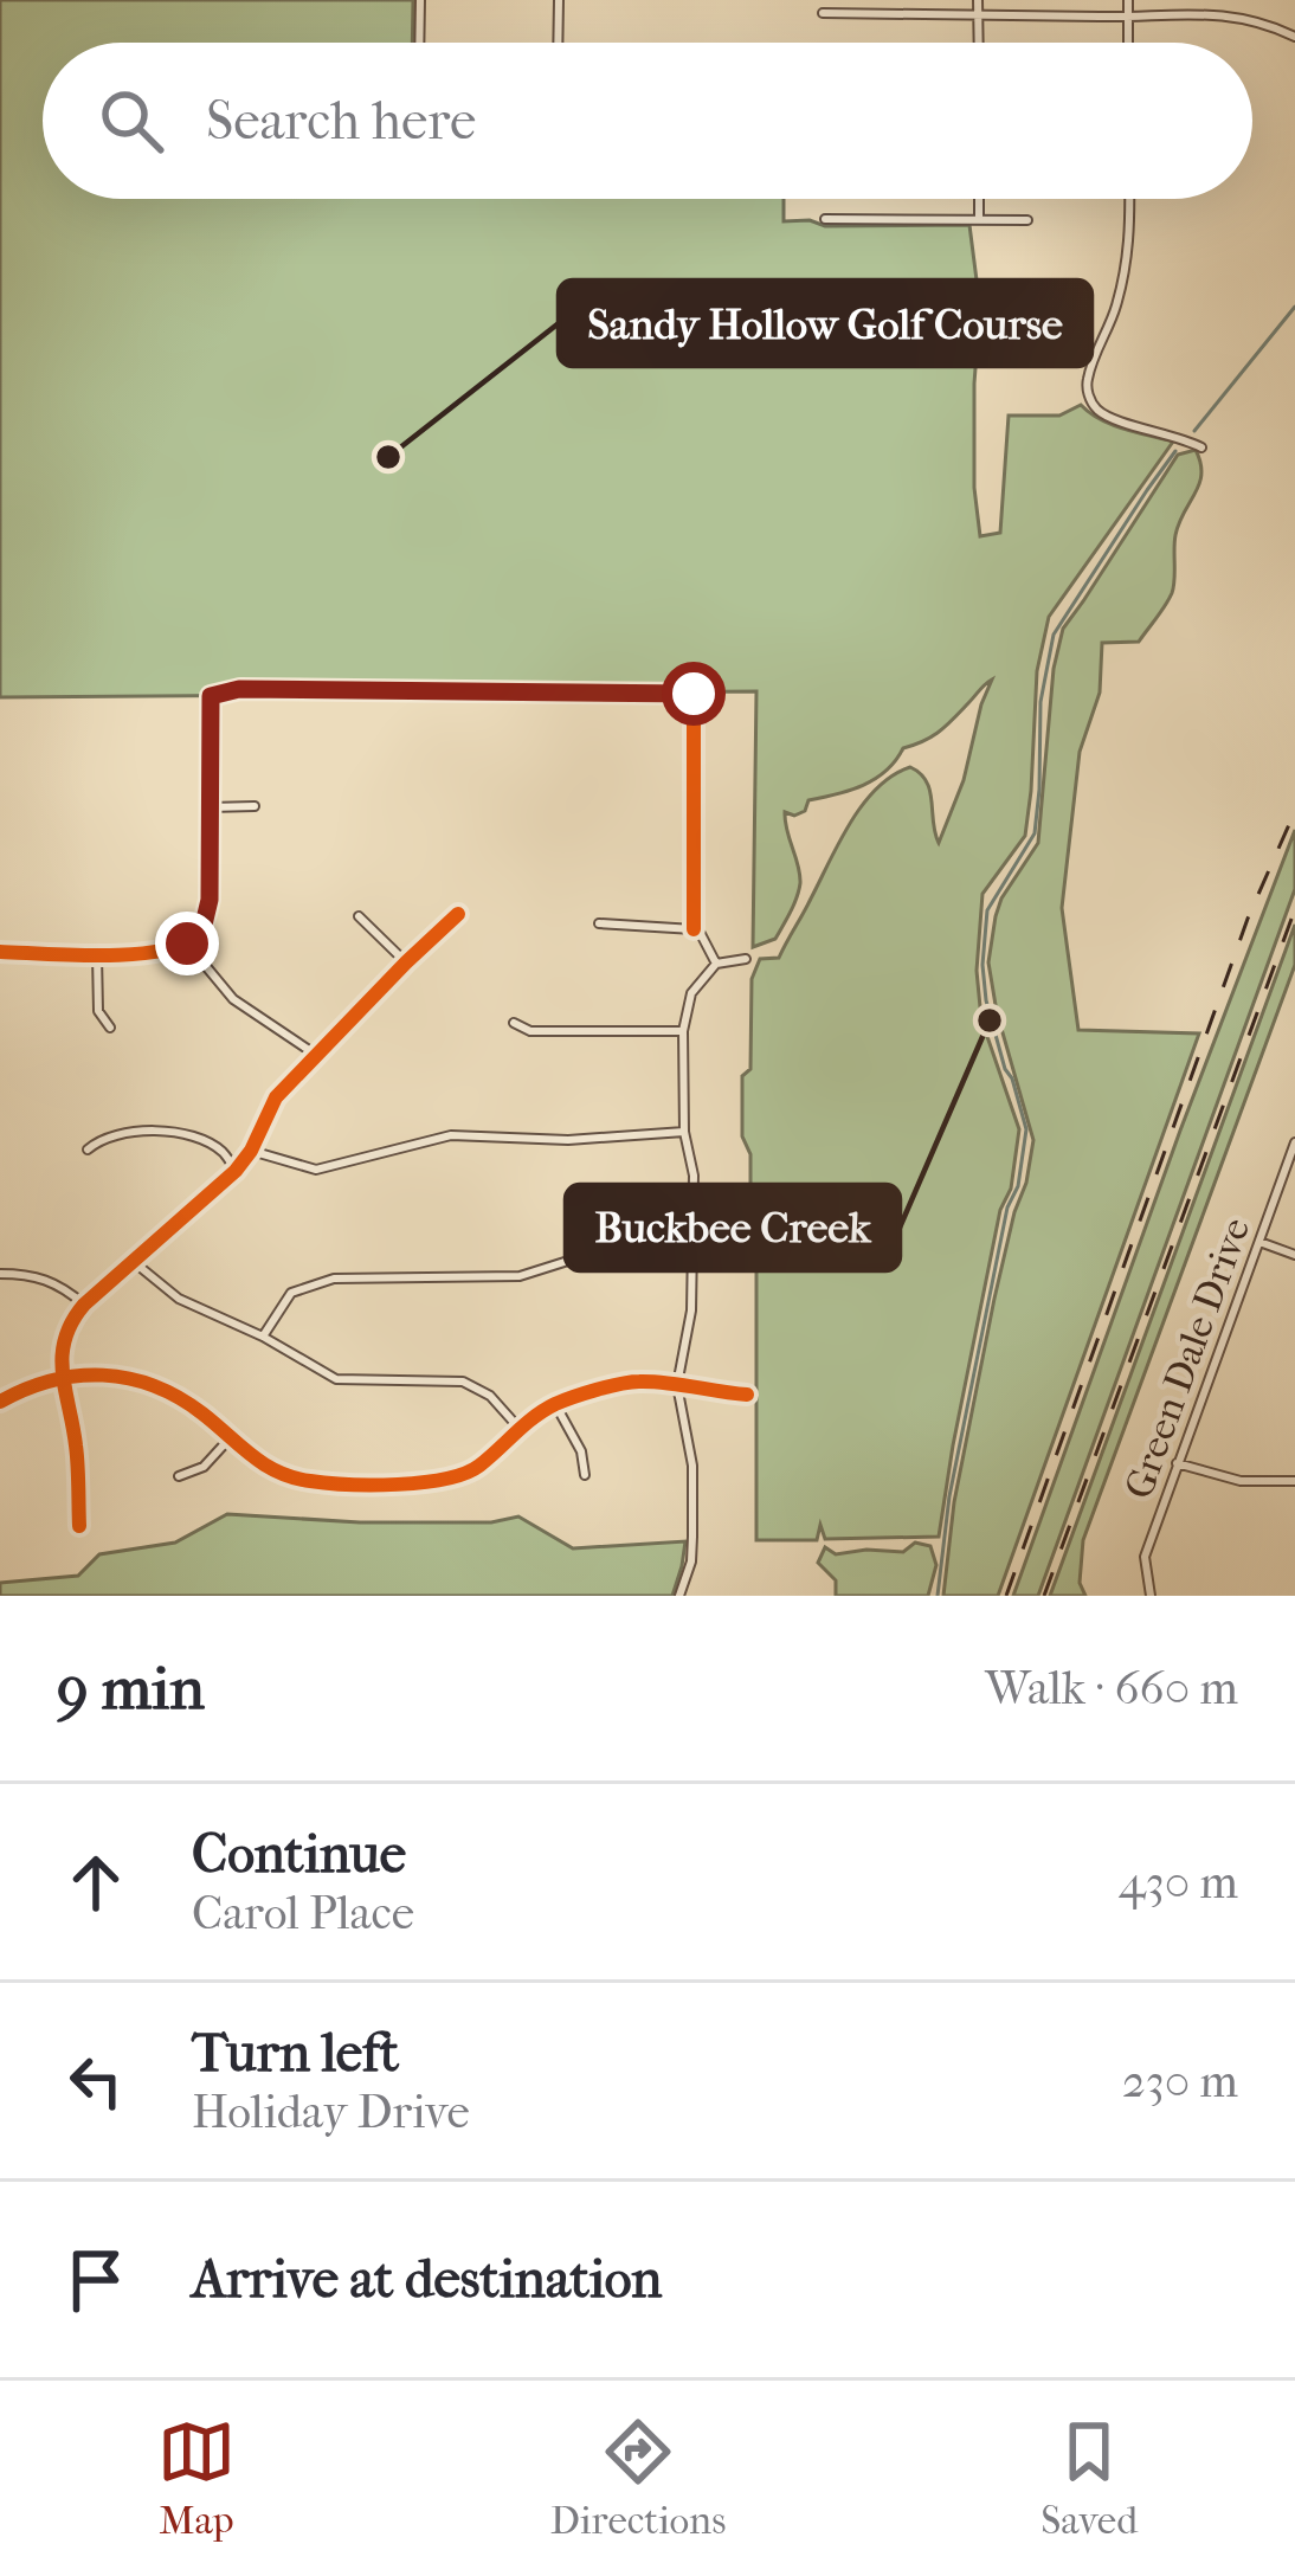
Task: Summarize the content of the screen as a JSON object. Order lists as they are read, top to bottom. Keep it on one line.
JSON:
{"streets":{"street":["Green Dale Drive"]},"places":["Sandy Hollow Golf Course","Buckbee Creek"],"page":{"search":"Search here","heading":["9 min","Walk · 660 m"],"list":[["Continue","Carol Place","430 m"],["Turn left","Holiday Drive","230 m"],"Arrive at destination"],"nav":["Map","Directions","Saved"]}}
